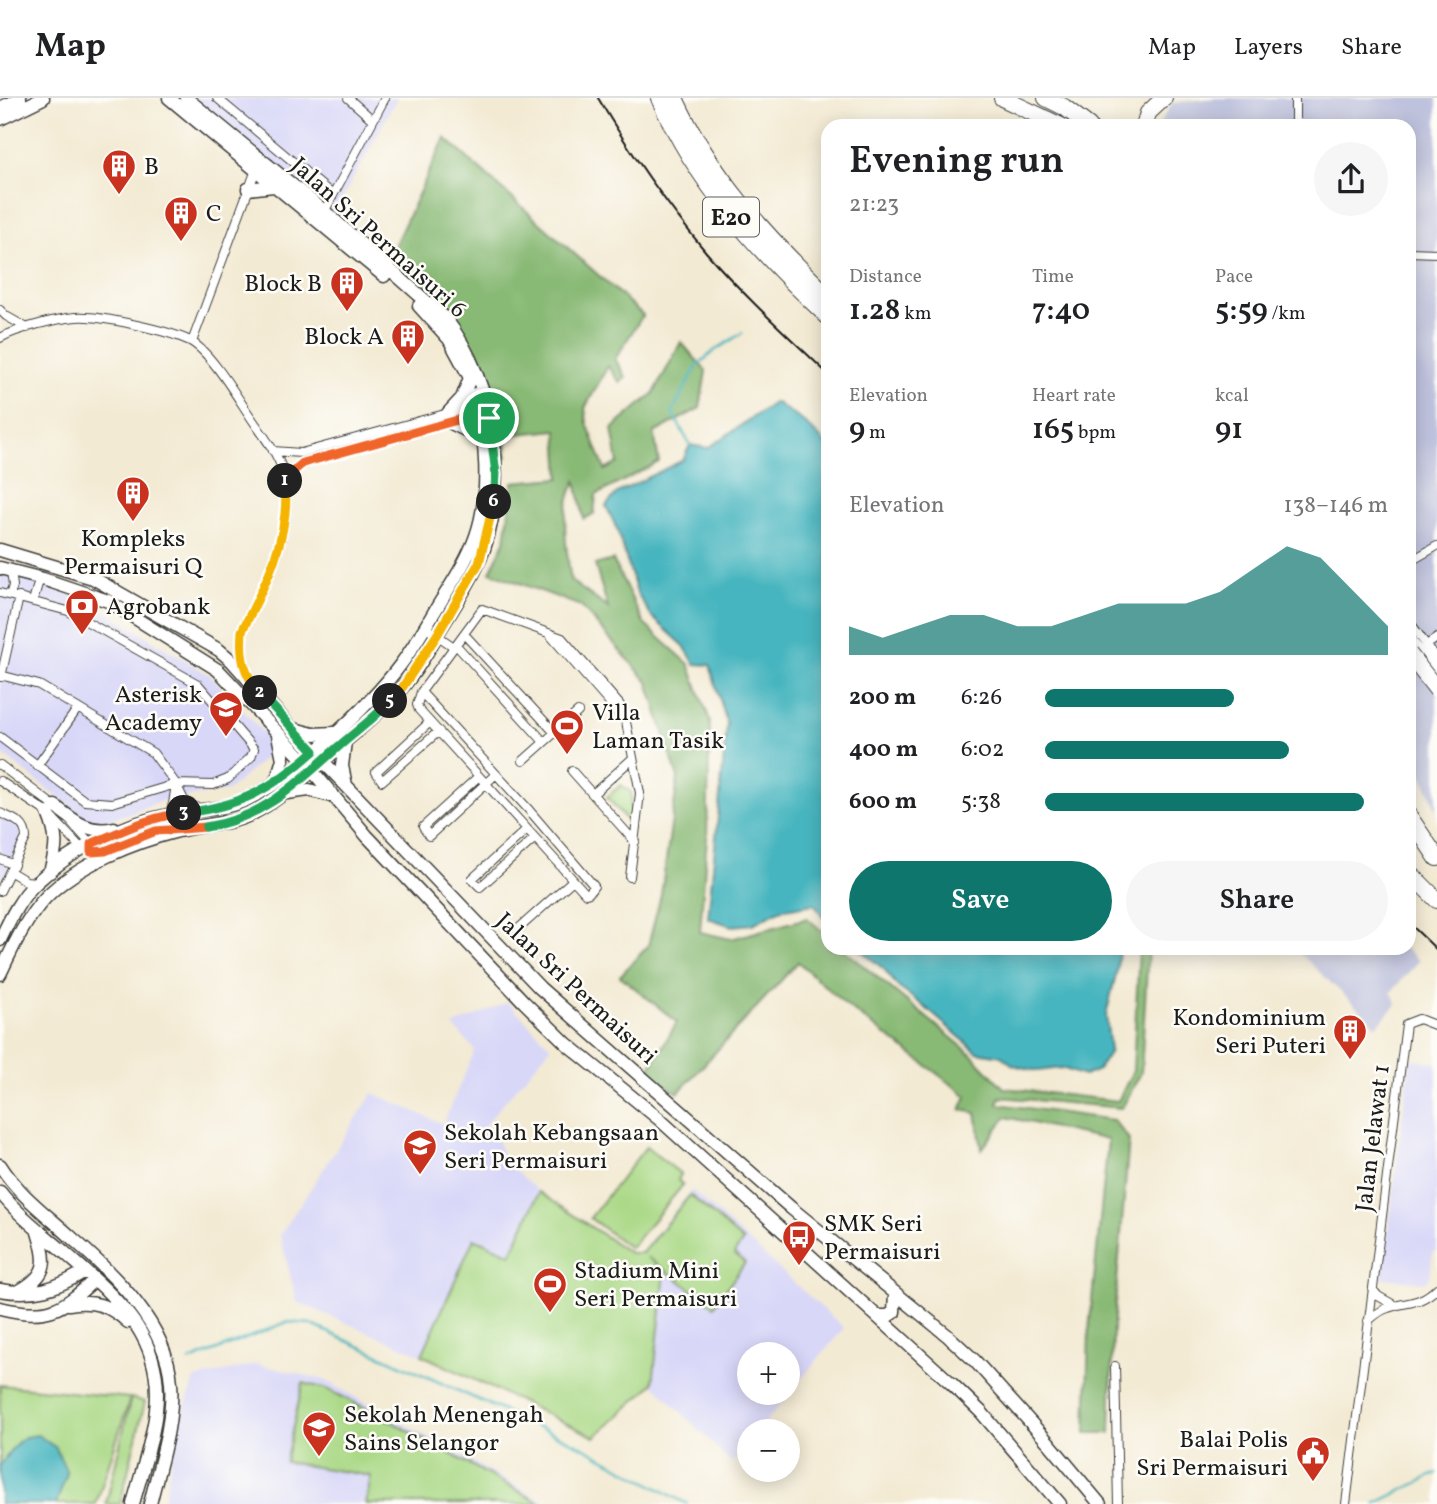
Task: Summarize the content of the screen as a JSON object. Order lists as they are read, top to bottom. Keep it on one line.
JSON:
{"streets":{"highway":["E20"],"street":["Jalan Sri Permaisuri 6","Jalan Sri Permaisuri","Jalan Jelawat 1"]},"crossings":[["Jalan Sri Permaisuri 6","Jalan Sri Permaisuri"]],"places":{"building":["B","C","Block B","Block A","Kompleks Permaisuri Q","Kondominium Seri Puteri"],"bank":["Agrobank"],"school or university":["Asterisk Academy","Sekolah Kebangsaan Seri Permaisuri","Sekolah Menengah Sains Selangor"],"sports":["Villa Laman Tasik","Stadium Mini Seri Permaisuri"],"bus stop":["SMK Seri Permaisuri"],"public building":["Balai Polis Sri Permaisuri"]},"page":{"header":"Map","nav":["Map","Layers","Share"],"heading":["Evening run","21:23"],"stats":[["Distance","1.28 km"],["Time","7:40"],["Pace","5:59 /km"],["Elevation","9 m"],["Heart rate","165 bpm"],["kcal","91"]],"pins":["1","6","2","5","3"],"chart":["Elevation","138–146 m"],"list":[{"name":"200 m","note":"6:26"},{"name":"400 m","note":"6:02"},{"name":"600 m","note":"5:38"}],"buttons":["Save","Share"],"map_buttons":["+","−"]}}
